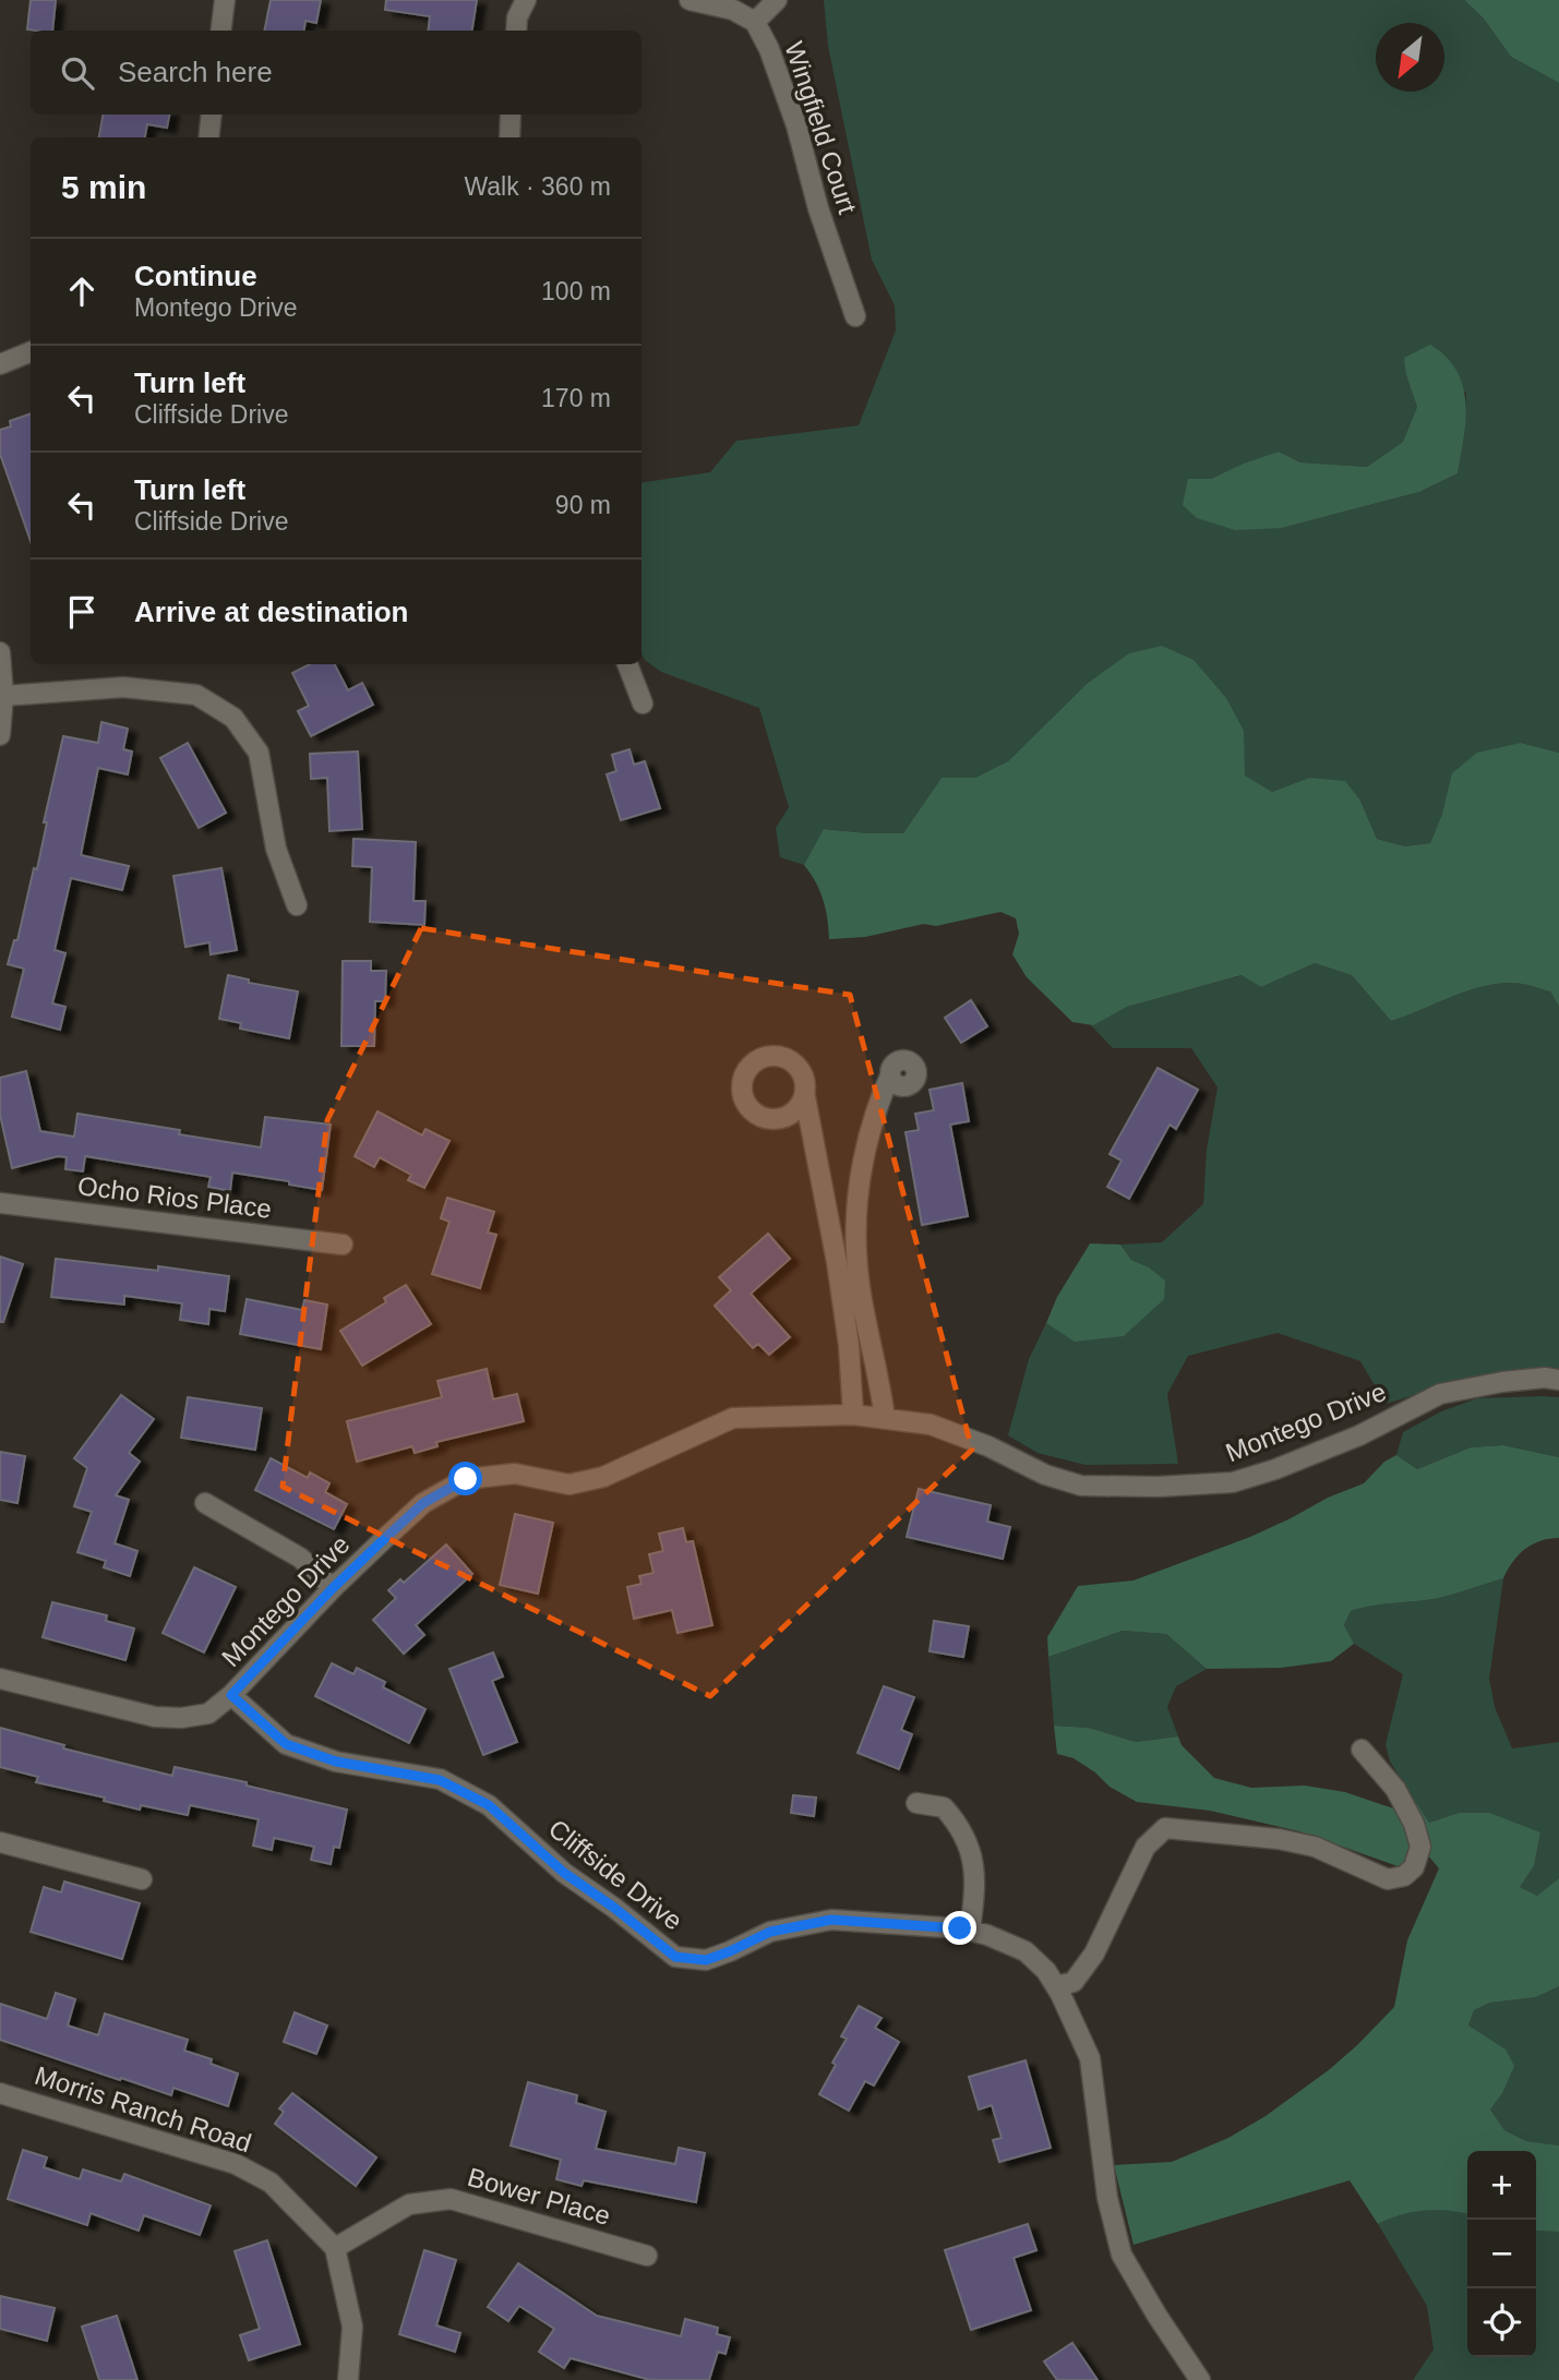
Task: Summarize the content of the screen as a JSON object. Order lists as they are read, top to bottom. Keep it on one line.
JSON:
{"streets":{"street":["Wingfield Court","Ocho Rios Place","Montego Drive","Cliffside Drive","Morris Ranch Road","Bower Place"]},"crossings":[["Montego Drive","Cliffside Drive"],["Morris Ranch Road","Bower Place"]],"north":"bottom left","page":{"search":"Search here","heading":["5 min","Walk · 360 m"],"list":[["Continue","Montego Drive","100 m"],["Turn left","Cliffside Drive","170 m"],["Turn left","Cliffside Drive","90 m"],"Arrive at destination"],"map_buttons":["+","−"]}}
